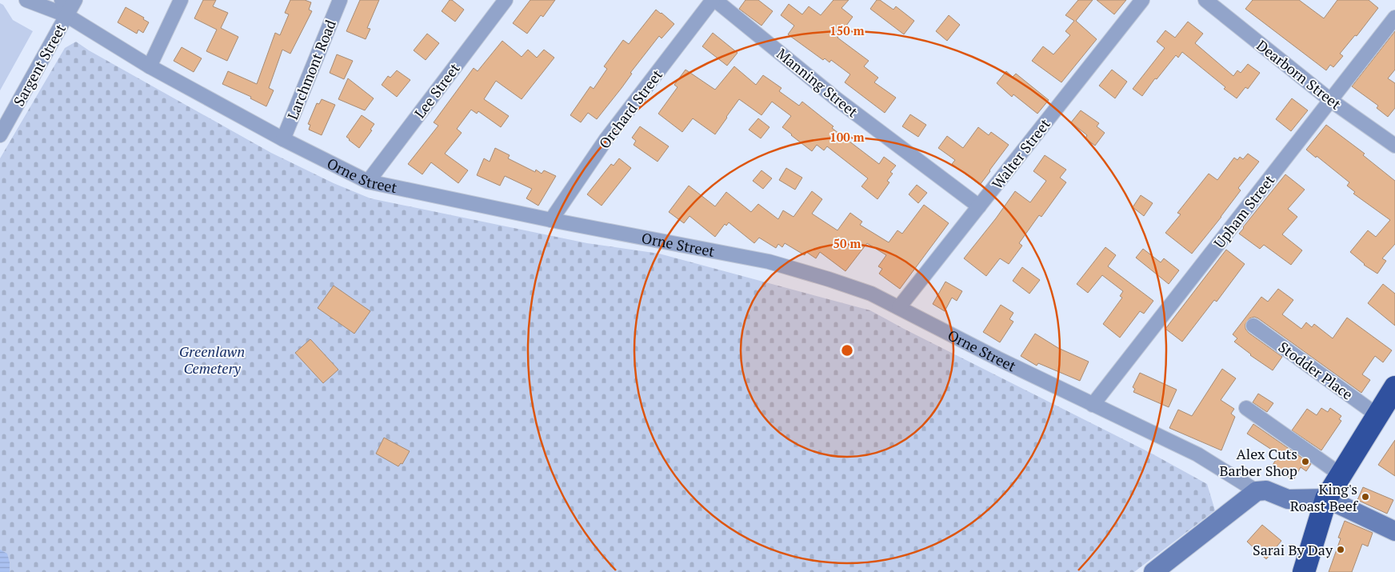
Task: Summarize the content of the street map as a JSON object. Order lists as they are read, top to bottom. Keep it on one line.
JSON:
{"streets":{"street":["Sargent Street","Larchmont Road","Dearborn Street","Manning Street","Lee Street","Orchard Street","Walter Street","Orne Street","Upham Street","Stodder Place"]},"crossings":[["Sargent Street","Orne Street"],["Larchmont Road","Orne Street"],["Dearborn Street","Upham Street"],["Manning Street","Orchard Street"],["Manning Street","Walter Street"],["Lee Street","Orne Street"],["Orchard Street","Orne Street"],["Walter Street","Orne Street"],["Orne Street","Upham Street"]],"parks":["Greenlawn Cemetery"],"places":["Alex Cuts Barber Shop","King's Roast Beef","Sarai By Day"],"rings":["150 m","100 m","50 m"]}
